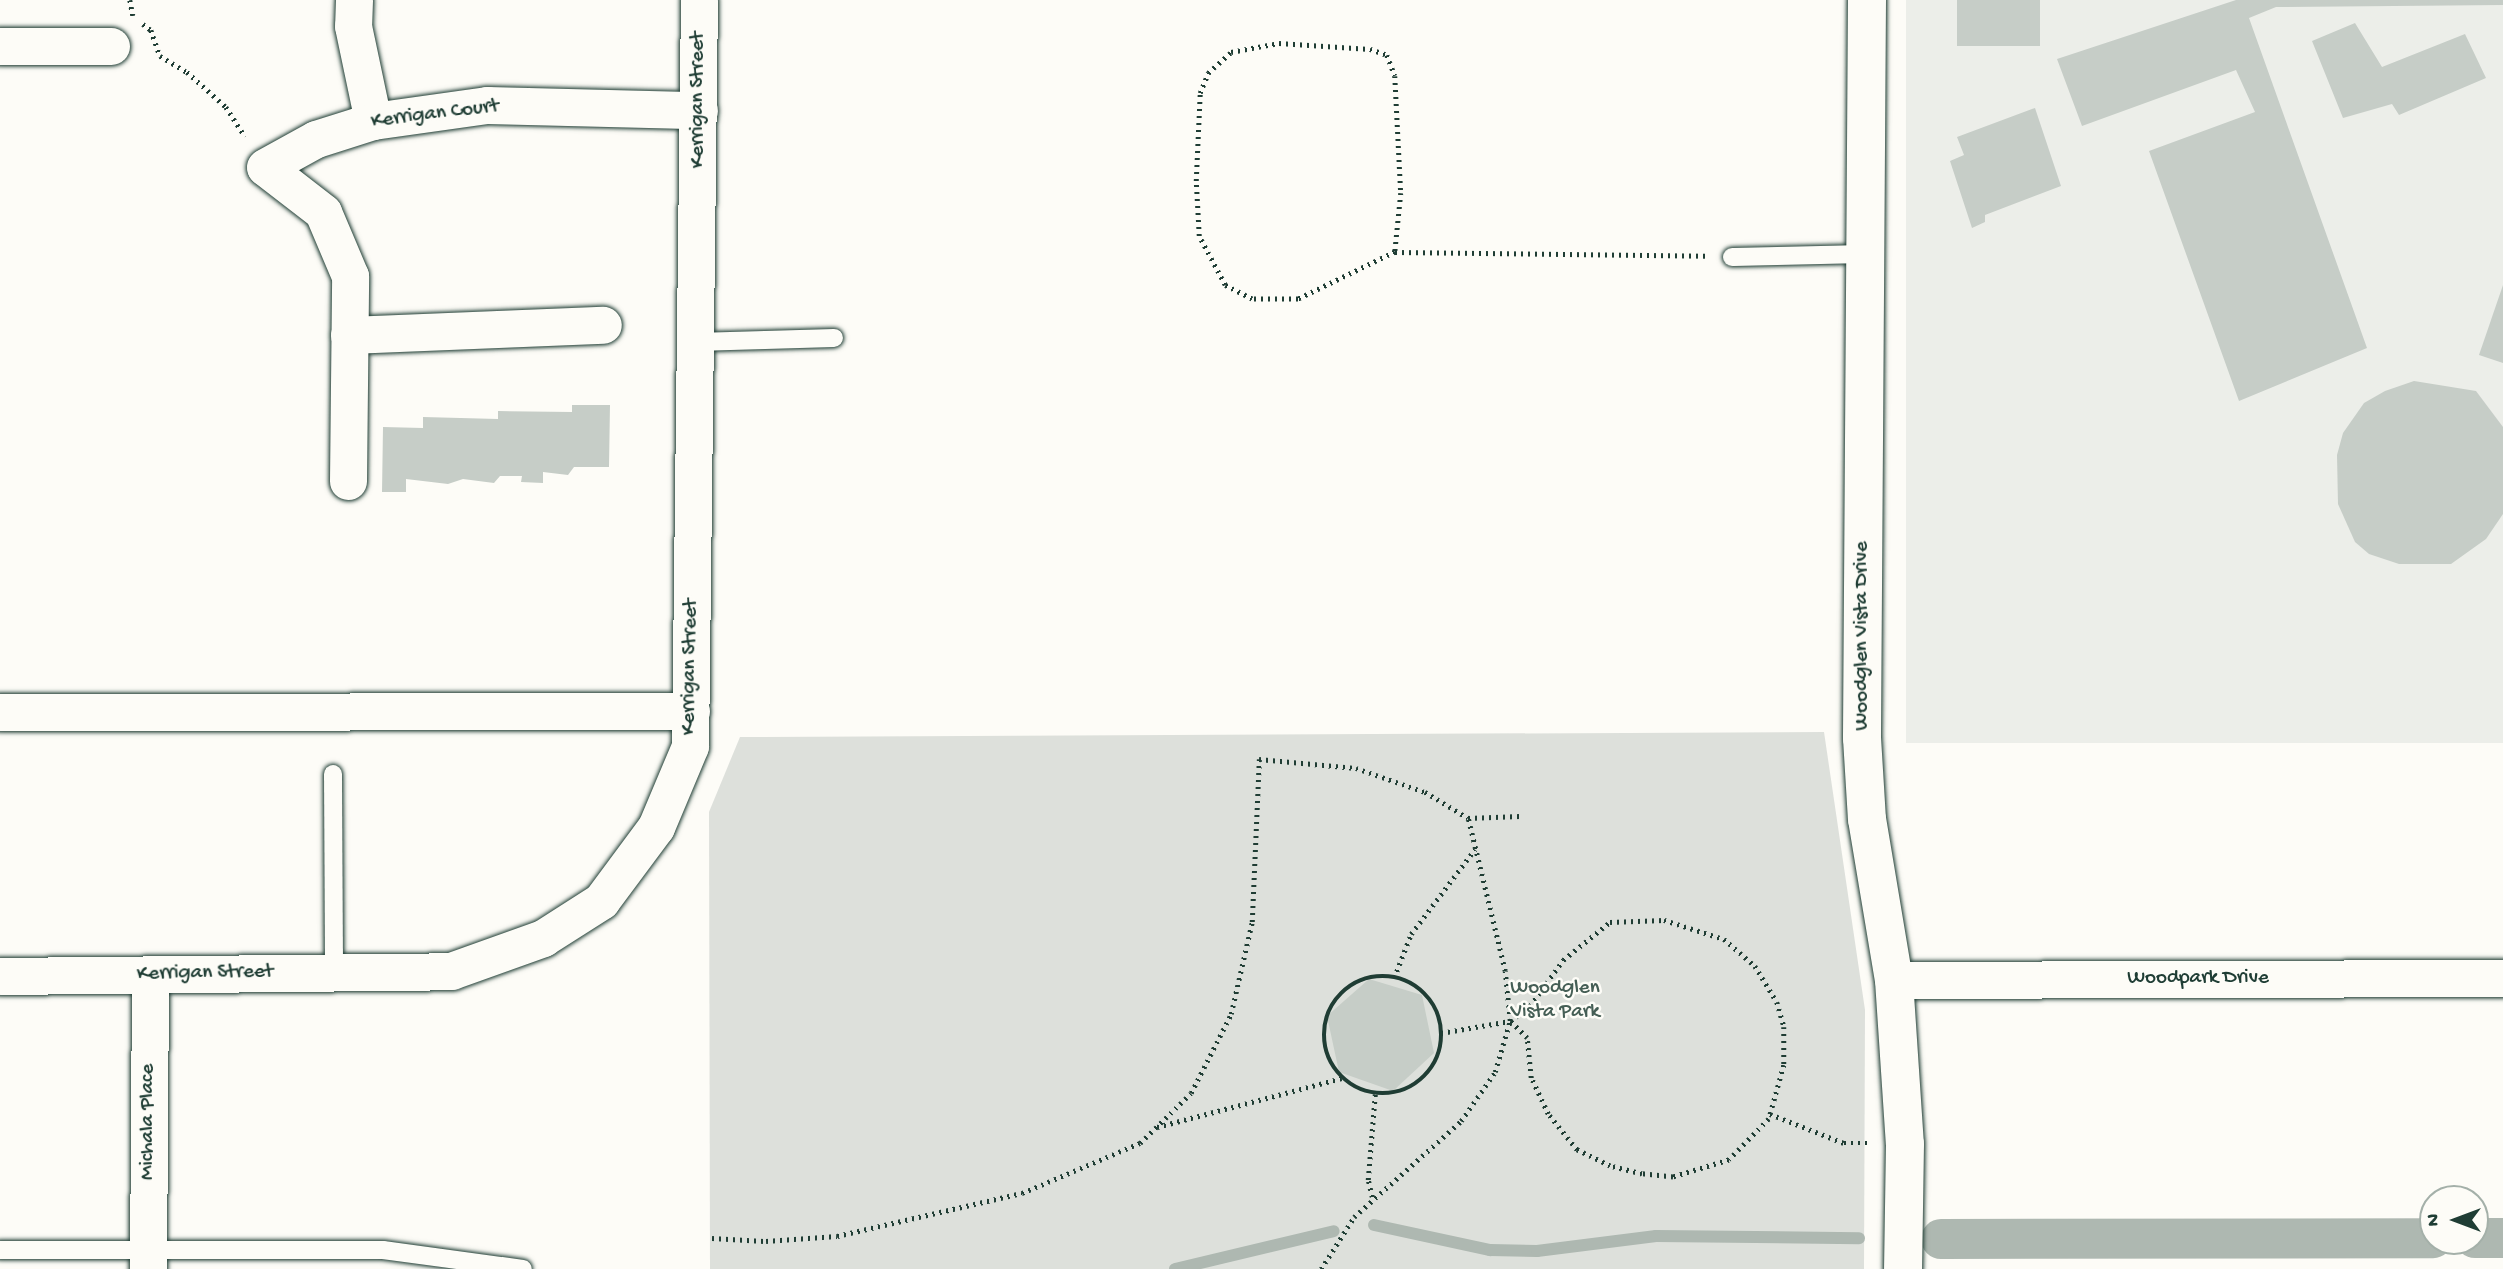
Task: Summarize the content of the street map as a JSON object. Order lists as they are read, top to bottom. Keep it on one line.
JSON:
{"streets":{"main road":["Woodglen Vista Drive"],"street":["Kerrigan Street","Kerrigan Court","Woodpark Drive","Michala Place"]},"crossings":[["Kerrigan Street","Kerrigan Court"],["Kerrigan Street","Michala Place"],["Woodglen Vista Drive","Woodpark Drive"]],"parks":["Woodglen Vista Park"],"north":"left"}
